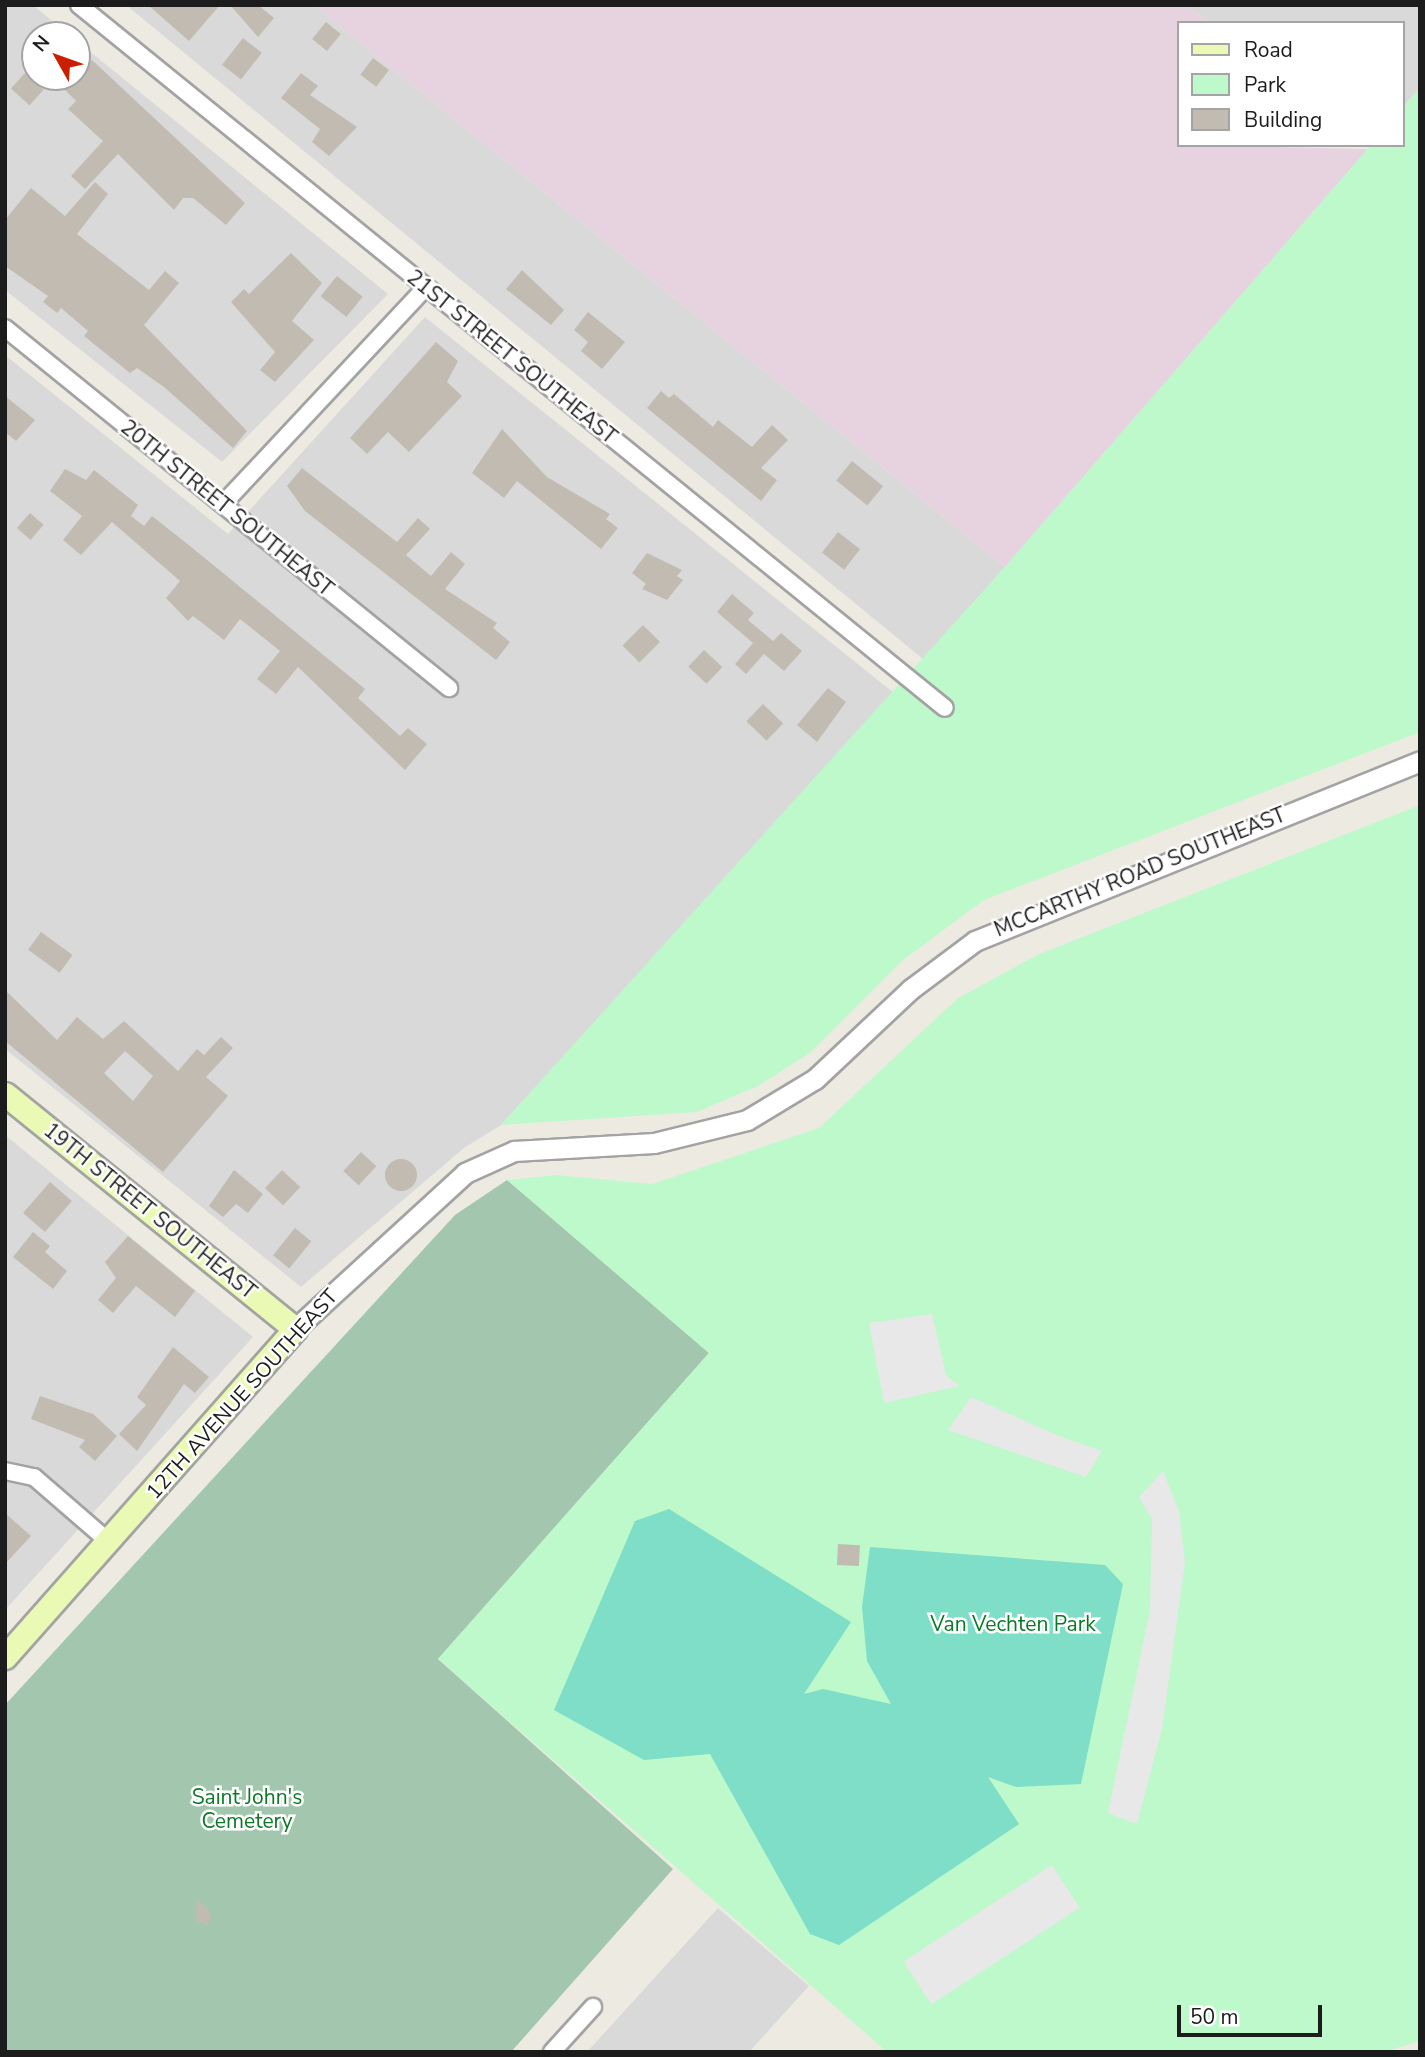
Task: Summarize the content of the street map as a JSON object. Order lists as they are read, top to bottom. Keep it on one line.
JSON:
{"streets":{"main road":["19TH STREET SOUTHEAST","12TH AVENUE SOUTHEAST"],"street":["21ST STREET SOUTHEAST","20TH STREET SOUTHEAST","MCCARTHY ROAD SOUTHEAST"]},"crossings":[["MCCARTHY ROAD SOUTHEAST","12TH AVENUE SOUTHEAST"],["19TH STREET SOUTHEAST","12TH AVENUE SOUTHEAST"]],"parks":["Van Vechten Park","Saint John's Cemetery"],"legend":["Road","Park","Building"],"scale_bar":"50 m","north":"top left"}
